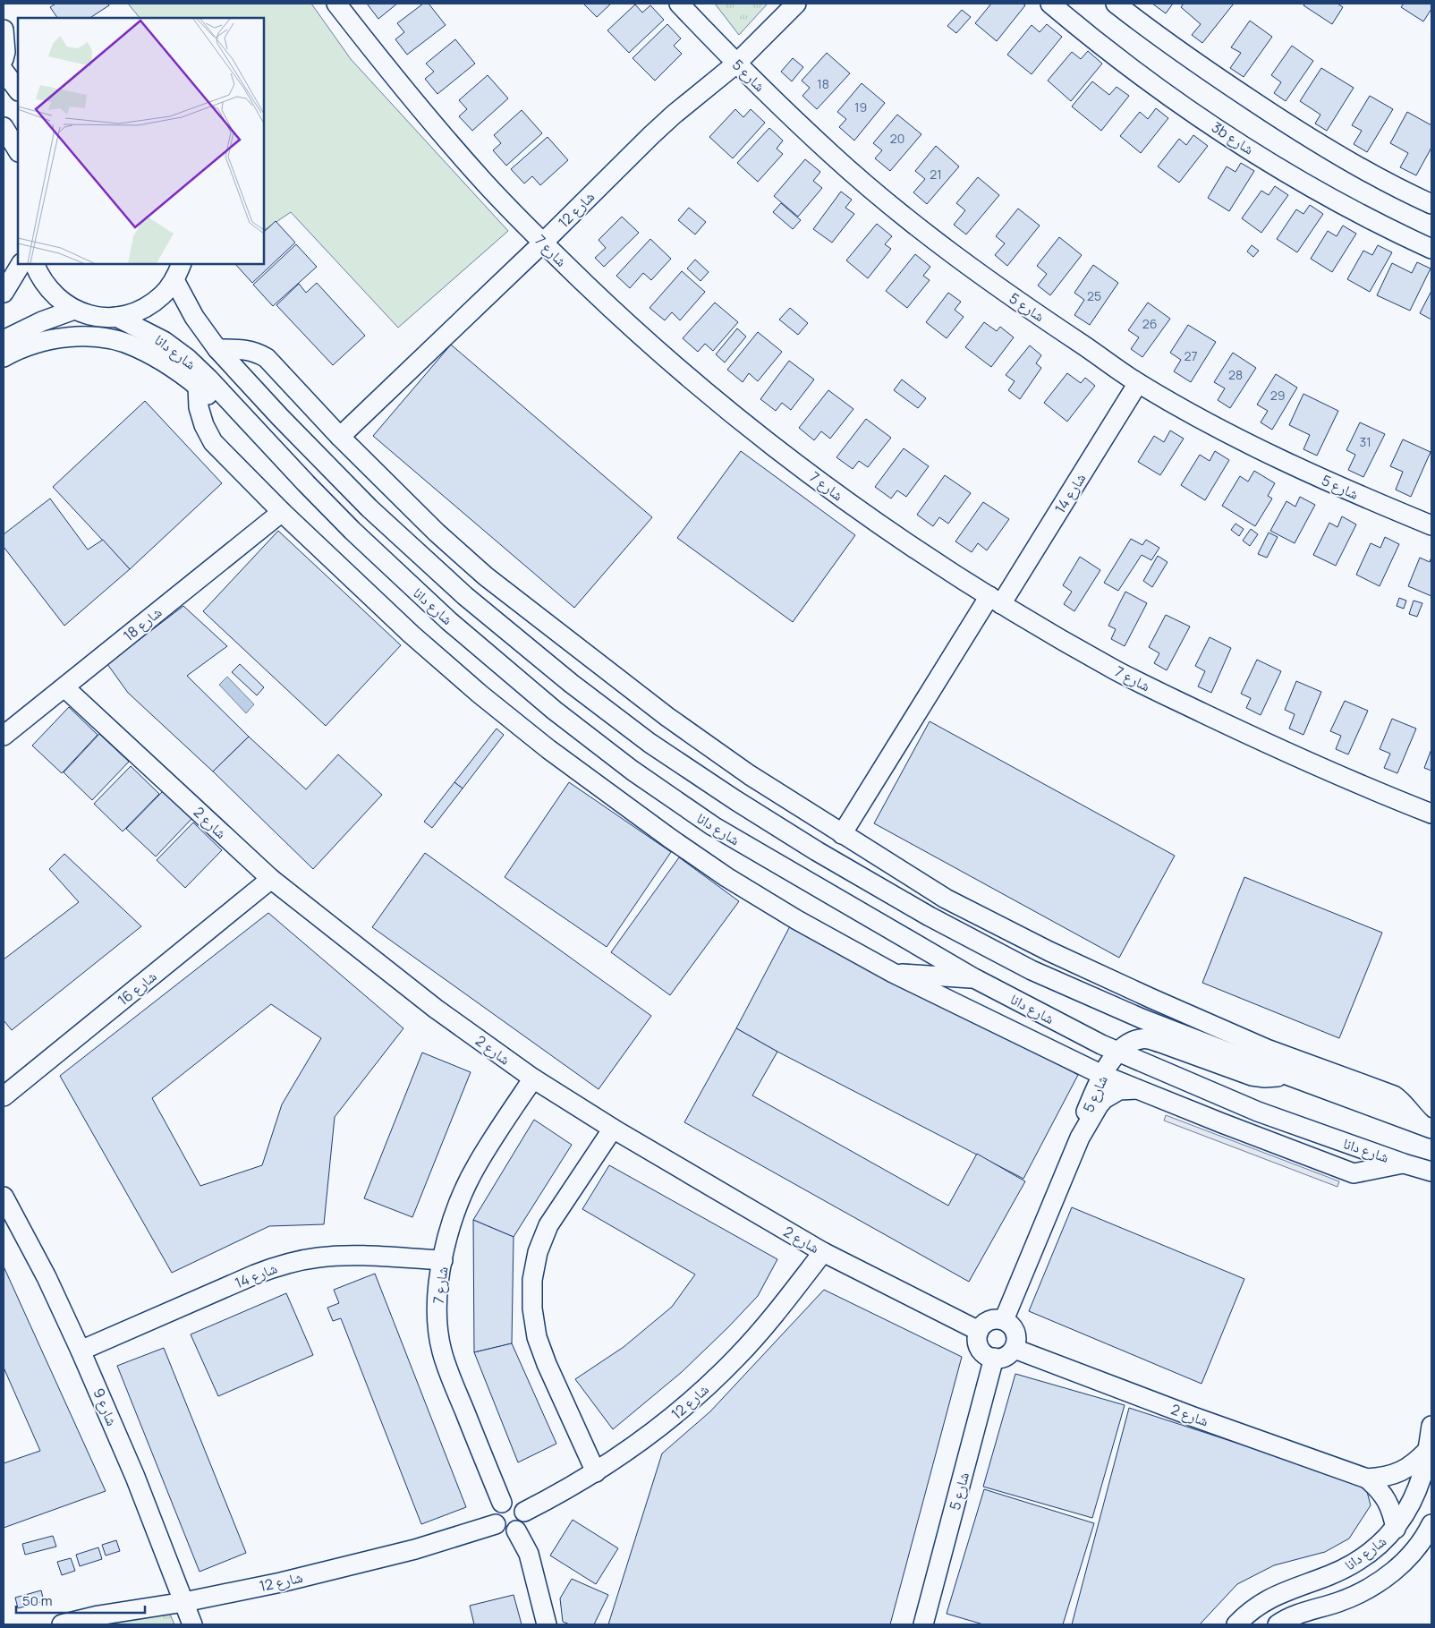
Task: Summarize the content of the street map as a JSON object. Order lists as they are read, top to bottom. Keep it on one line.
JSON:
{"streets":{"street":["شارع 5","3b شارع","شارع 12","شارع 7","شارع دانا","شارع 14","شارع 18","شارع 2","شارع 16","شارع 9"]},"crossings":[["شارع 5","شارع 12"],["شارع 5","شارع دانا"],["شارع 5","شارع 14"],["شارع 5","شارع 2"],["شارع 12","شارع 7"],["شارع 12","شارع 2"],["شارع 12","شارع 9"],["شارع 7","شارع 14"],["شارع 7","شارع 2"],["شارع دانا","شارع 2"],["شارع 14","شارع 9"],["شارع 18","شارع 2"],["شارع 2","شارع 16"]],"house_numbers":["18","19","20","21","25","26","27","28","29","31"],"scale_bar":"50 m"}
